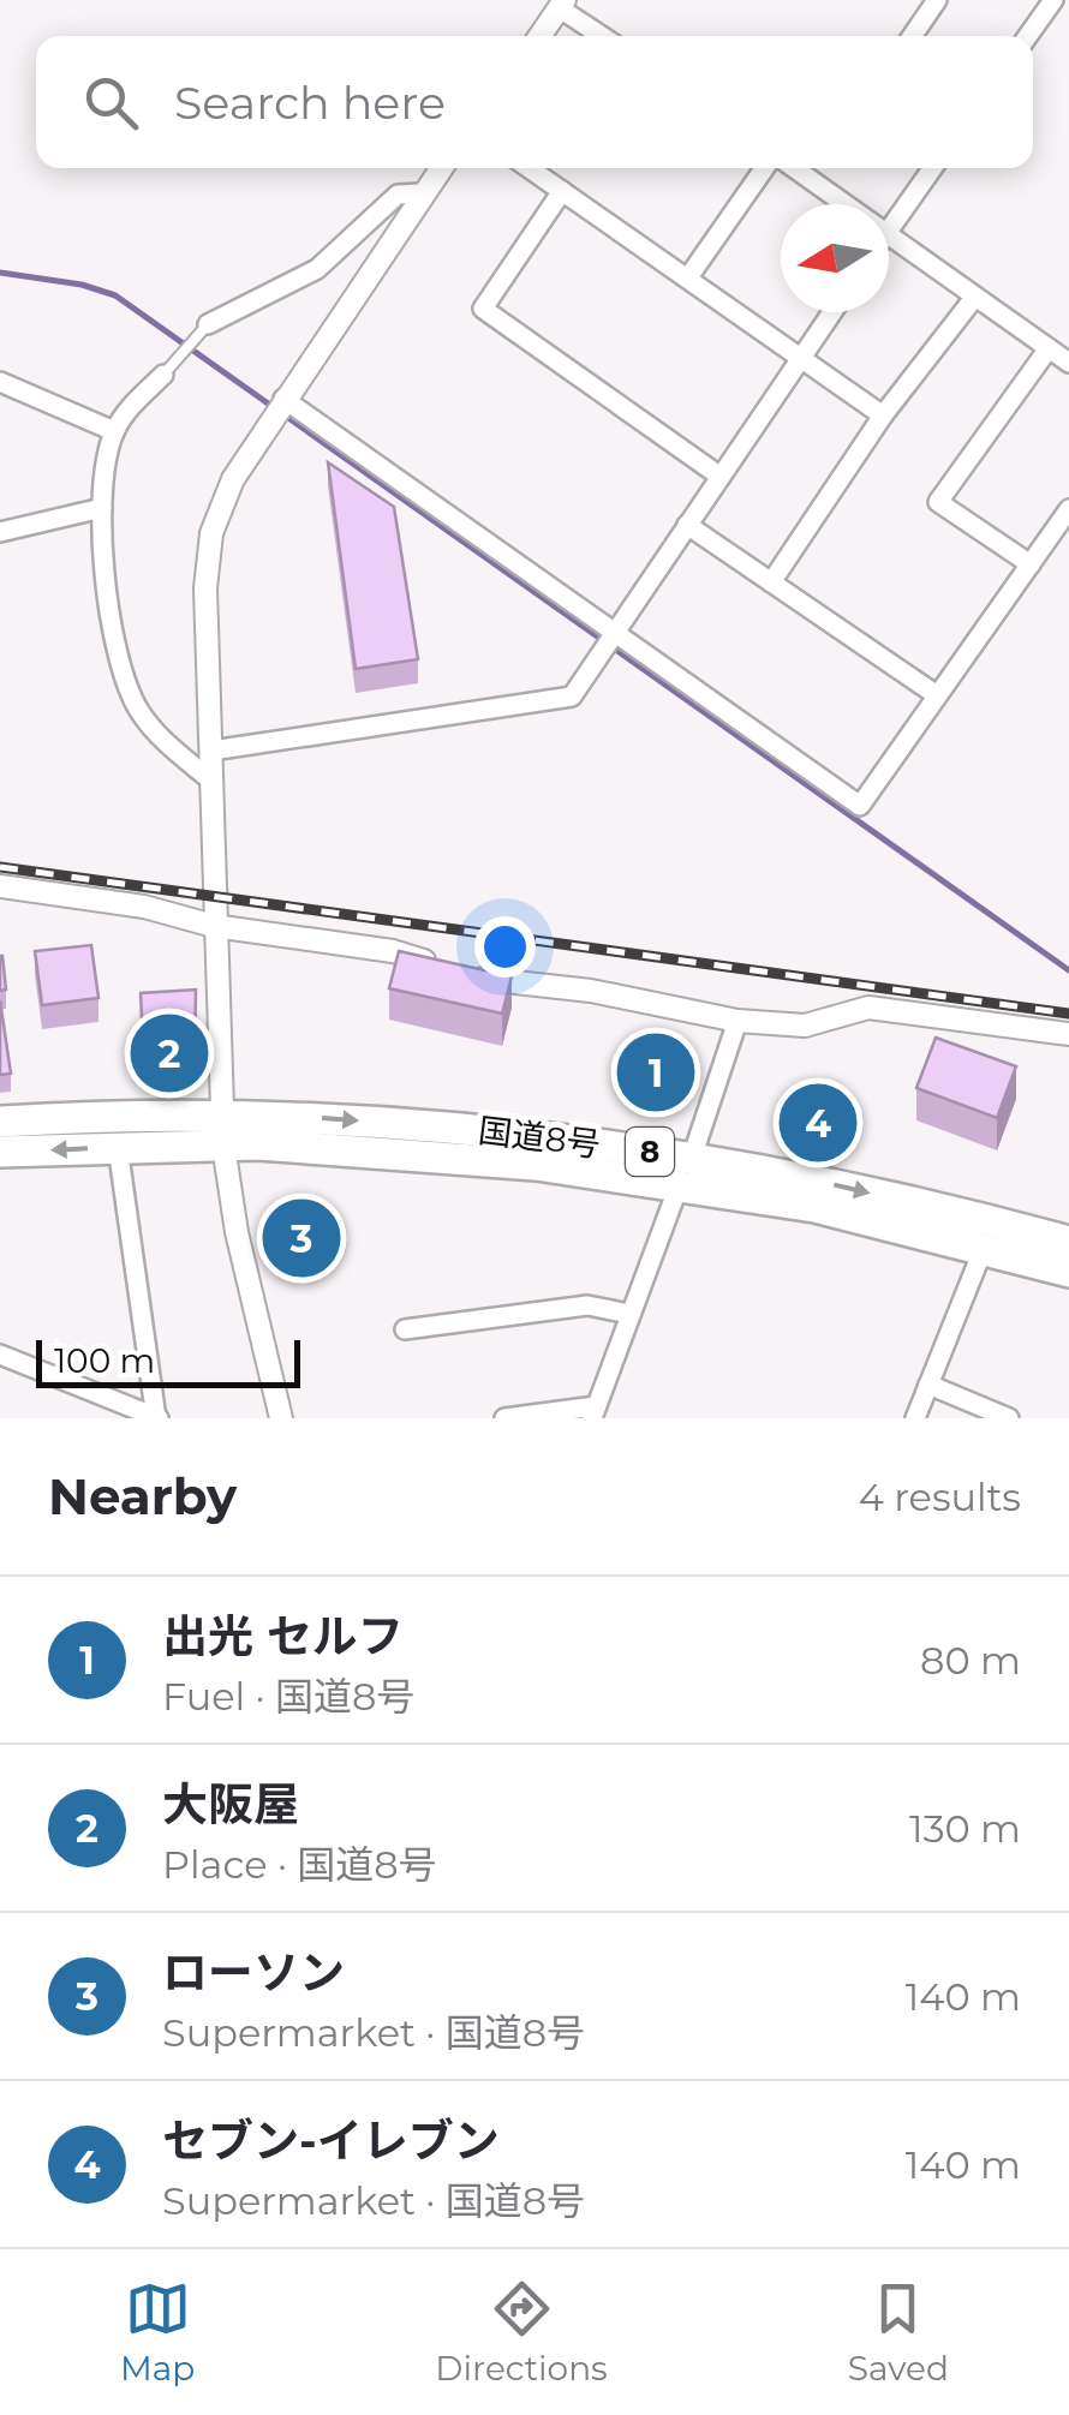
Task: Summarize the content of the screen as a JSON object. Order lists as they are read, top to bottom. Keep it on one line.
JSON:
{"streets":{"highway":["国道8号","8"]},"scale_bar":"100 m","north":"left","page":{"search":"Search here","pins":["2","1","4","3"],"scale":"100 m","heading":["Nearby","4 results"],"list":[{"mark":"1","name":"出光 セルフ","note":"Fuel · 国道8号","value":"80 m"},{"mark":"2","name":"大阪屋","note":"Place · 国道8号","value":"130 m"},{"mark":"3","name":"ローソン","note":"Supermarket · 国道8号","value":"140 m"},{"mark":"4","name":"セブン-イレブン","note":"Supermarket · 国道8号","value":"140 m"}],"nav":["Map","Directions","Saved"]}}
